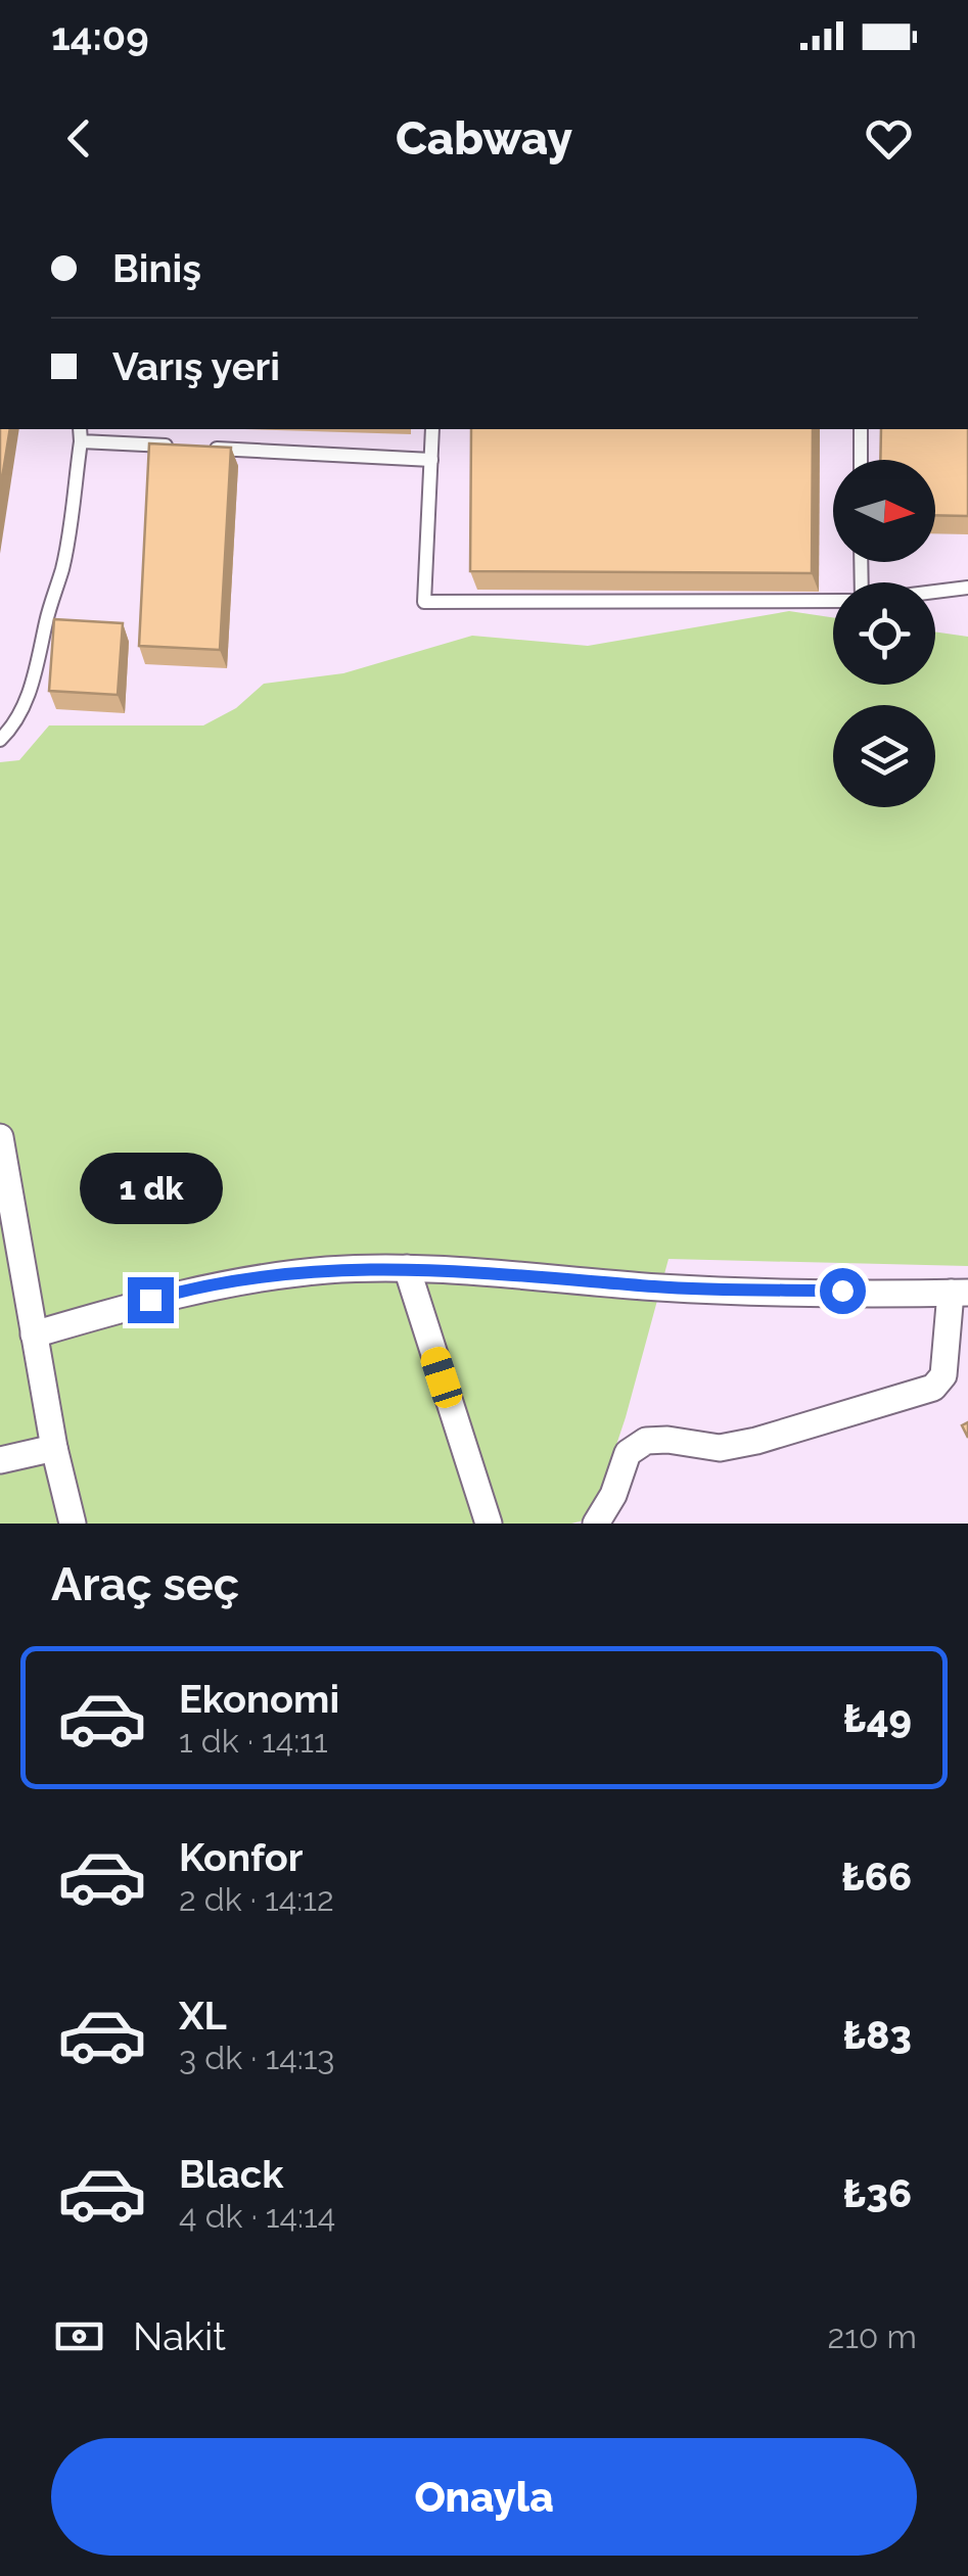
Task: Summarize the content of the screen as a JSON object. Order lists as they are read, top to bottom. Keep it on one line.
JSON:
{"north":"right","page":{"status":"14:09","header":"Cabway","banner":["Biniş","Varış yeri"],"bubble":"1 dk","heading":"Araç seç","list":[{"name":"Ekonomi","note":"1 dk · 14:11","value":"₺49"},{"name":"Konfor","note":"2 dk · 14:12","value":"₺66"},{"name":"XL","note":"3 dk · 14:13","value":"₺83"},{"name":"Black","note":"4 dk · 14:14","value":"₺36"}],"pay":["Nakit","210 m"],"buttons":"Onayla"}}
